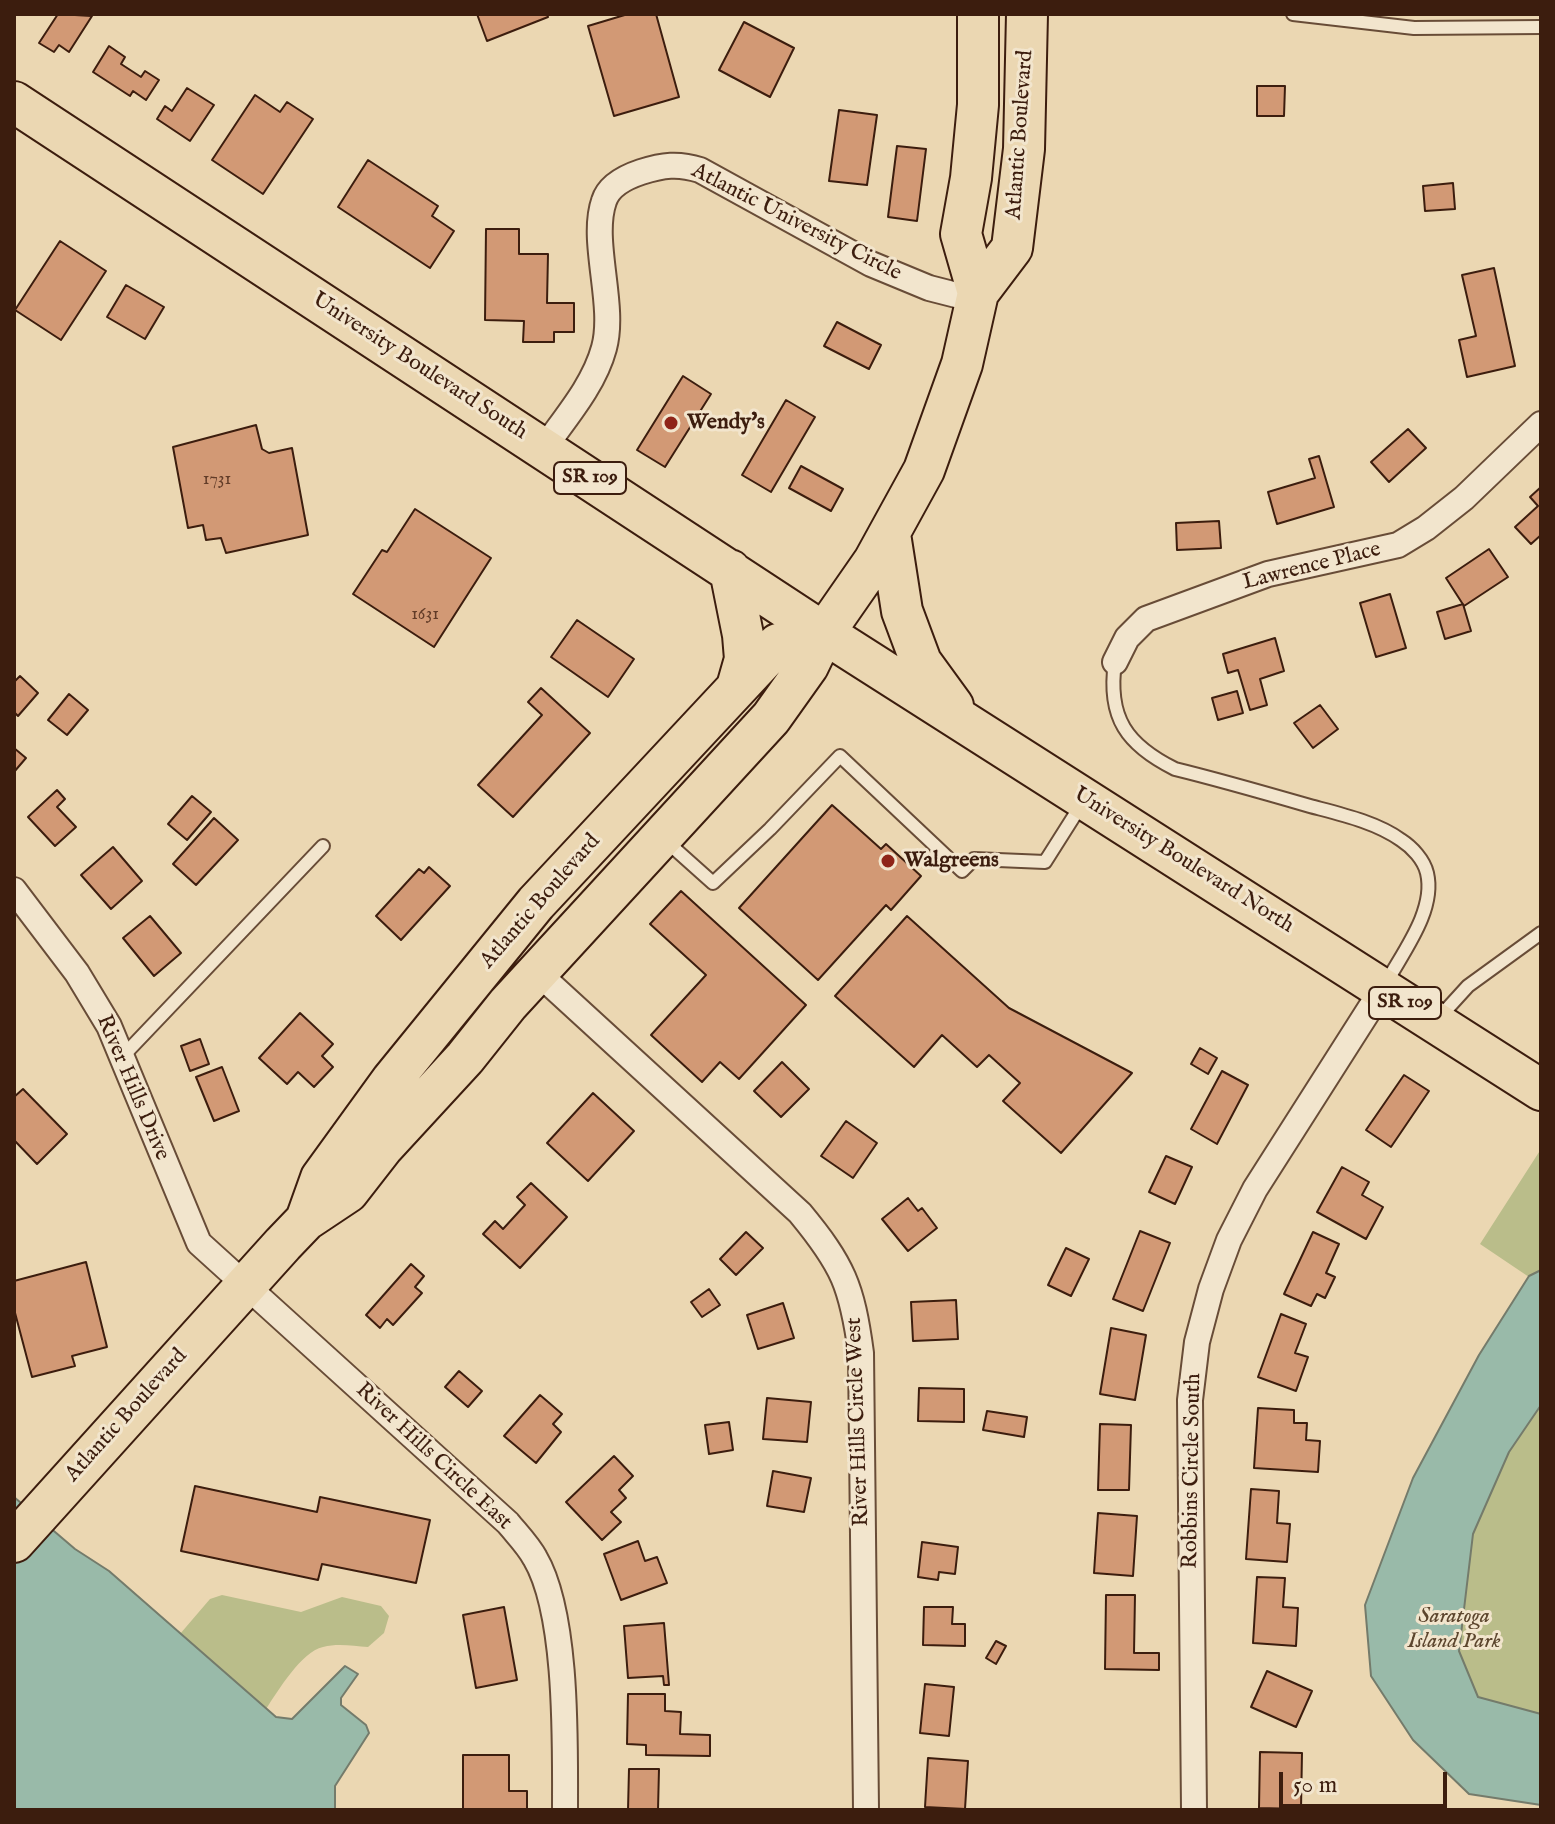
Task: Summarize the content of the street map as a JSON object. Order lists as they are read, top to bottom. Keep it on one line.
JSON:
{"streets":{"main road":["Atlantic Boulevard","University Boulevard South","SR 109","University Boulevard North"],"street":["Atlantic University Circle","Lawrence Place","River Hills Drive","River Hills Circle West","River Hills Circle East","Robbins Circle South"]},"crossings":[["Atlantic Boulevard","Atlantic University Circle"],["Atlantic Boulevard","University Boulevard South"],["Atlantic Boulevard","University Boulevard North"],["Atlantic Boulevard","River Hills Drive"],["Atlantic Boulevard","River Hills Circle West"],["Atlantic Boulevard","River Hills Circle East"],["Atlantic University Circle","University Boulevard South"],["University Boulevard South","University Boulevard North"],["University Boulevard North","Robbins Circle South"],["River Hills Drive","River Hills Circle East"]],"parks":["Saratoga Island Park"],"places":["Wendy's","Walgreens"],"house_numbers":["1731","1631"],"scale_bar":"50 m"}
